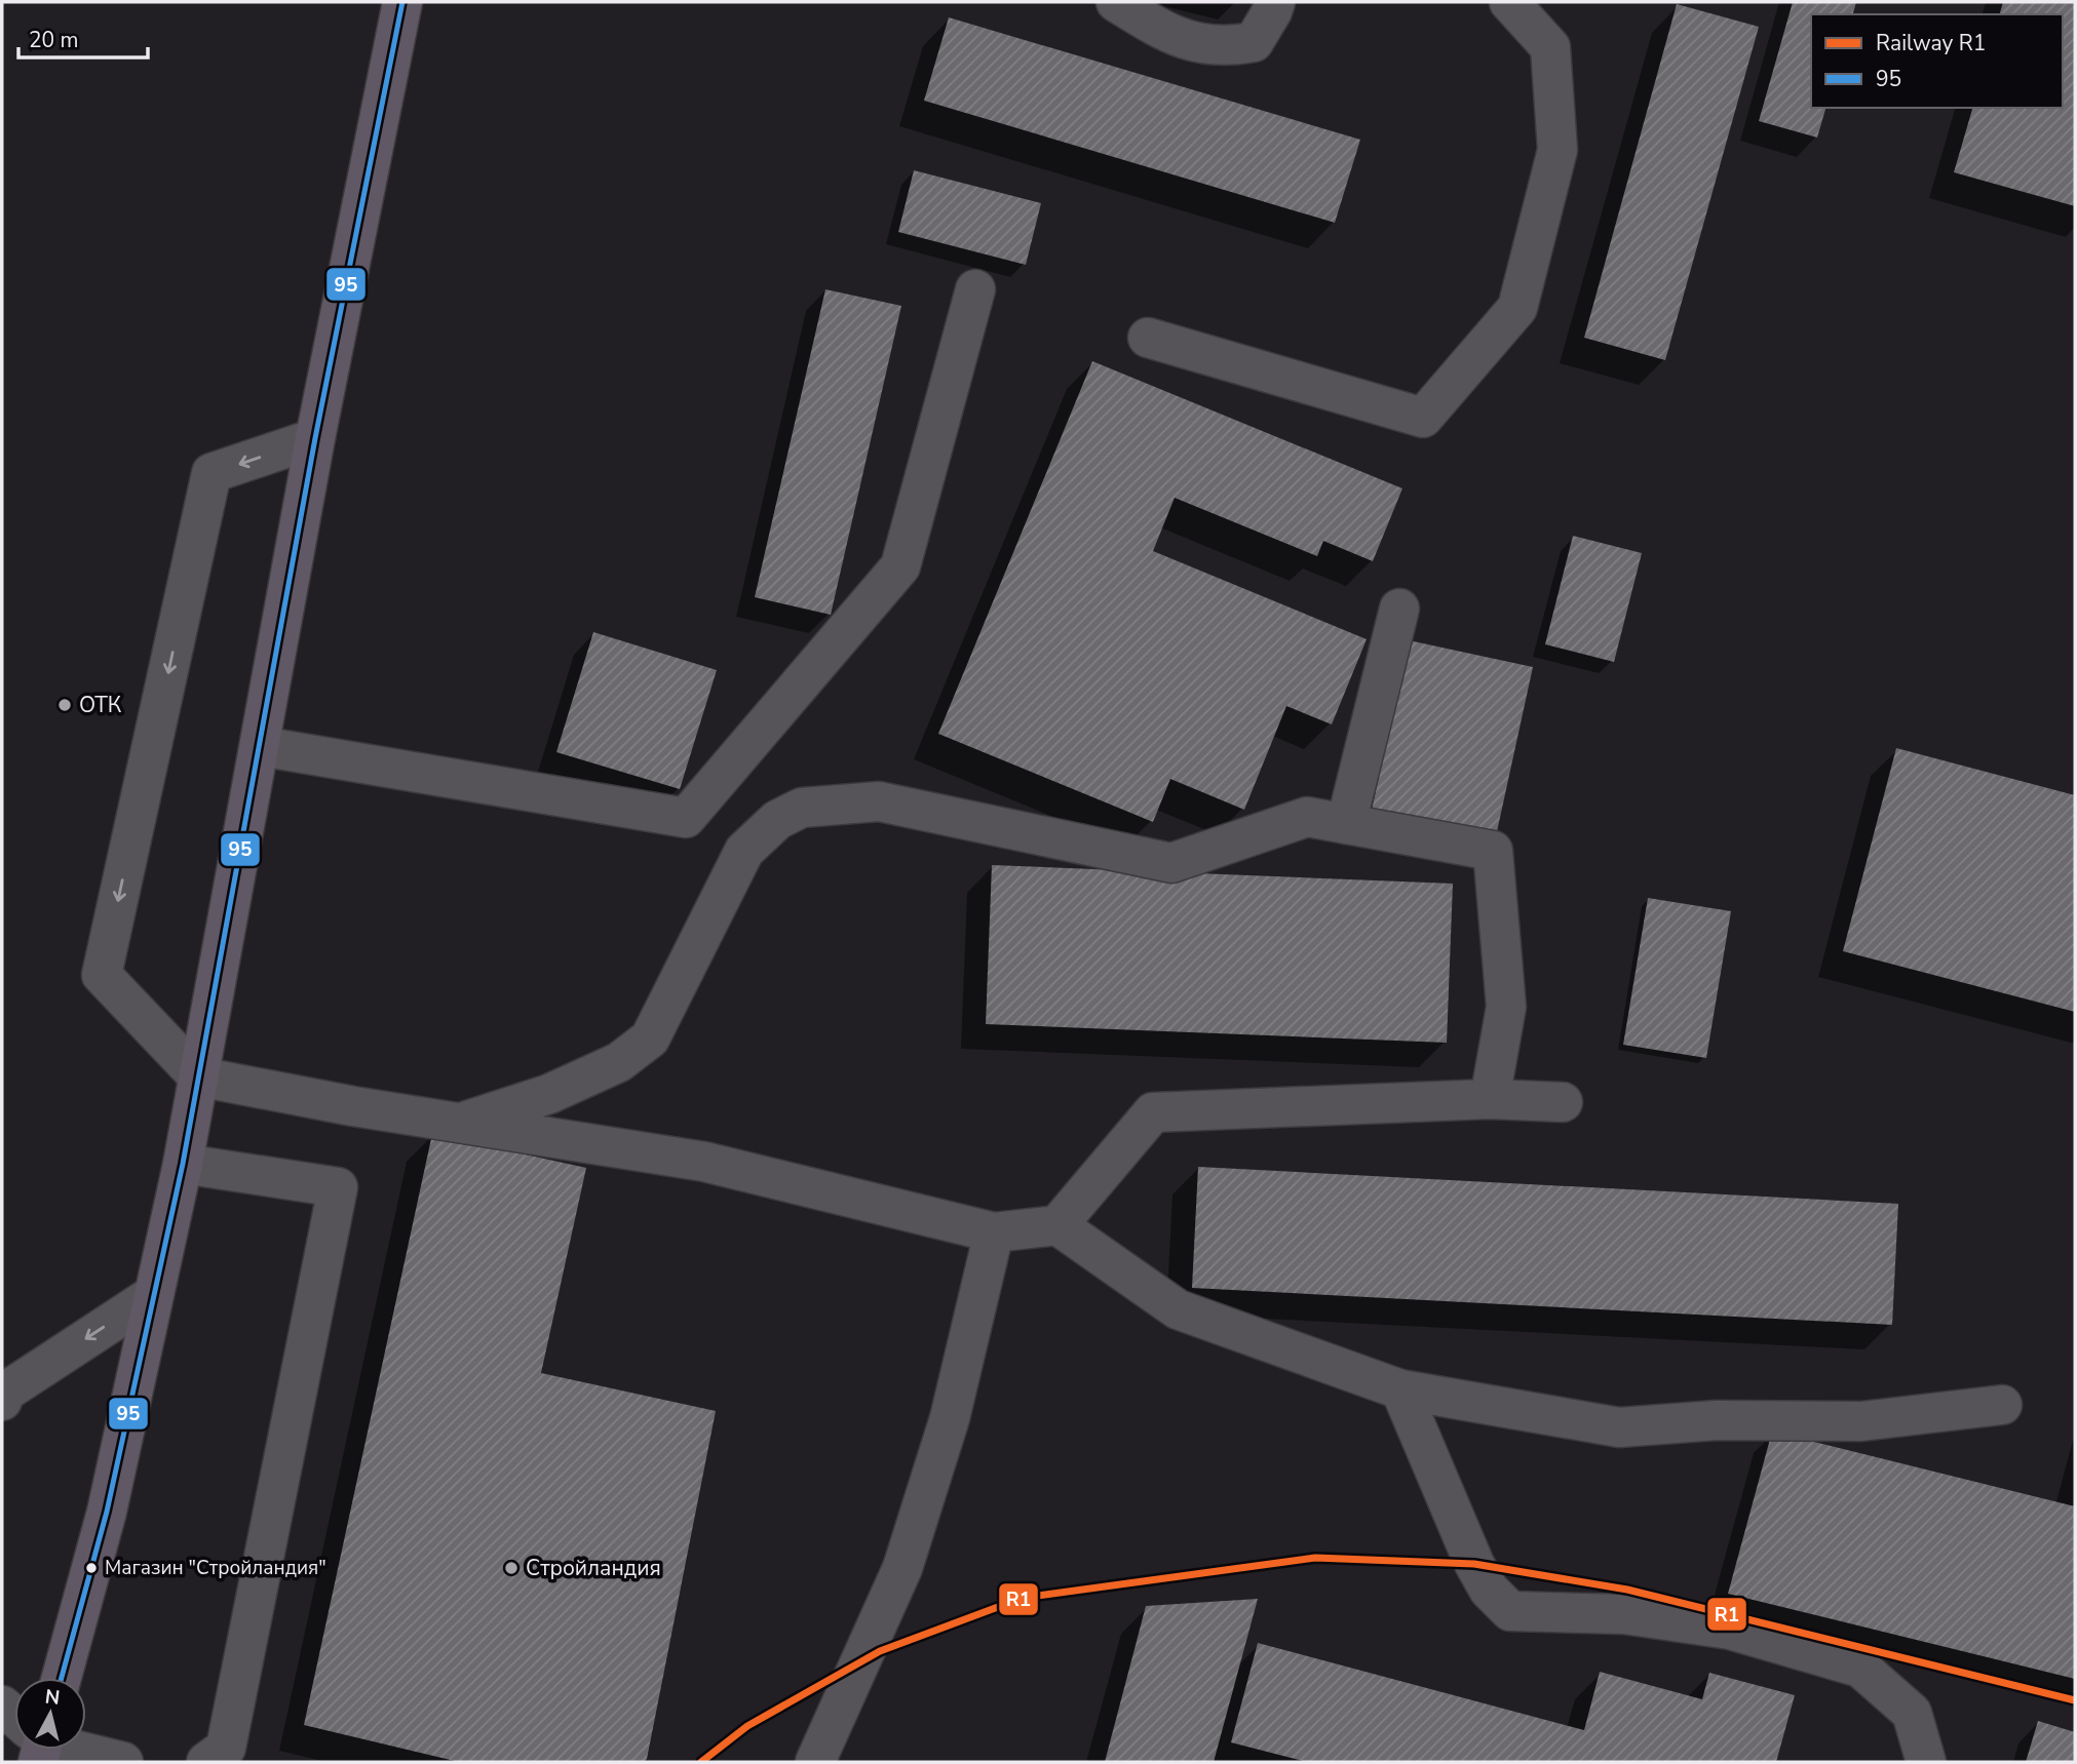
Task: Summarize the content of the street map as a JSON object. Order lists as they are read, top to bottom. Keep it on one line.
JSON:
{"places":["ОТК","Магазин \"Стройландия\"","Стройландия"],"lines":["transit line 95","rail line R1"],"legend":["Railway R1","95"],"scale_bar":"20 m","north":"top"}
